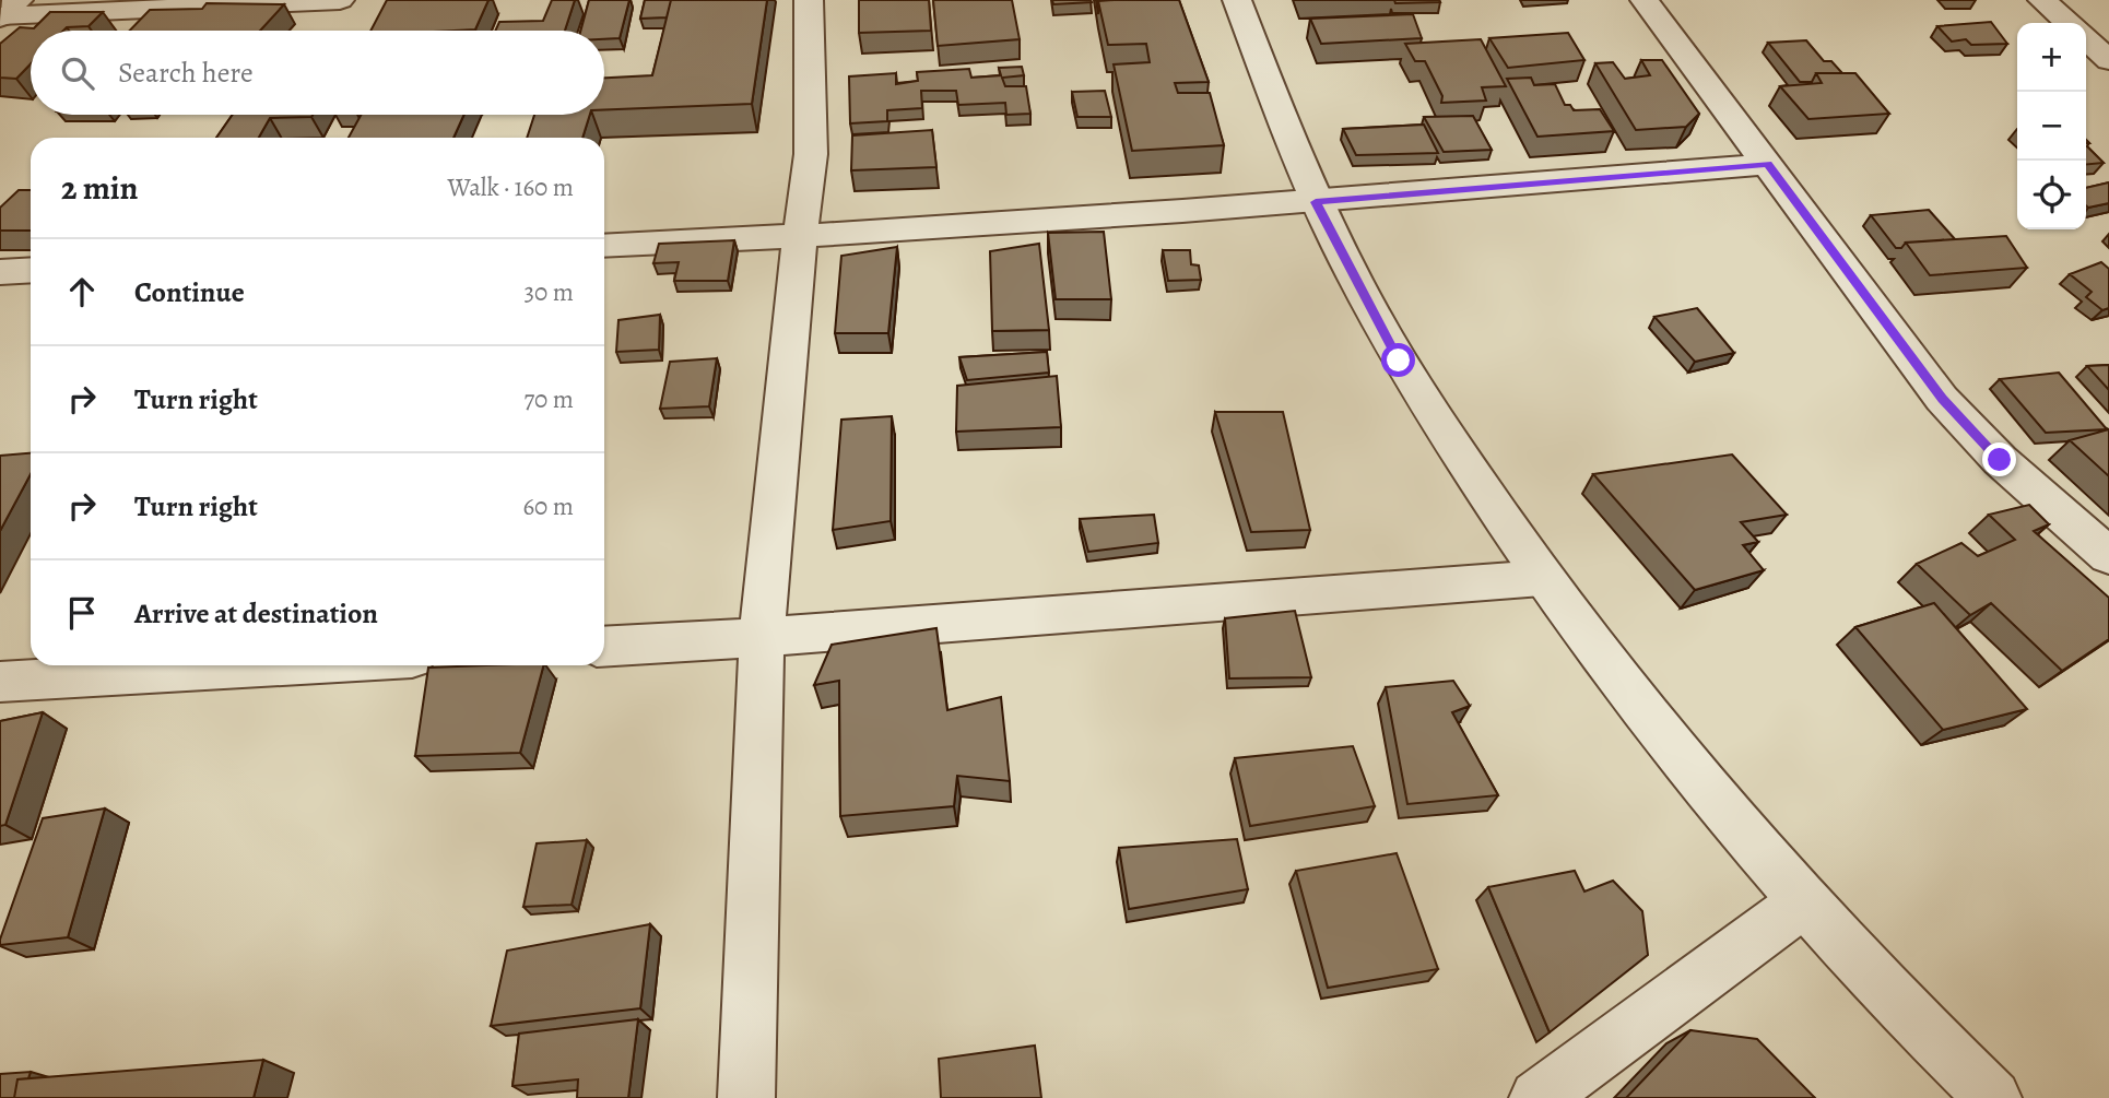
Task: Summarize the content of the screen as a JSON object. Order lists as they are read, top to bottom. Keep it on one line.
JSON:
{"page":{"map_buttons":["+","−"],"search":"Search here","heading":["2 min","Walk · 160 m"],"list":[["Continue","30 m"],["Turn right","70 m"],["Turn right","60 m"],"Arrive at destination"]}}
